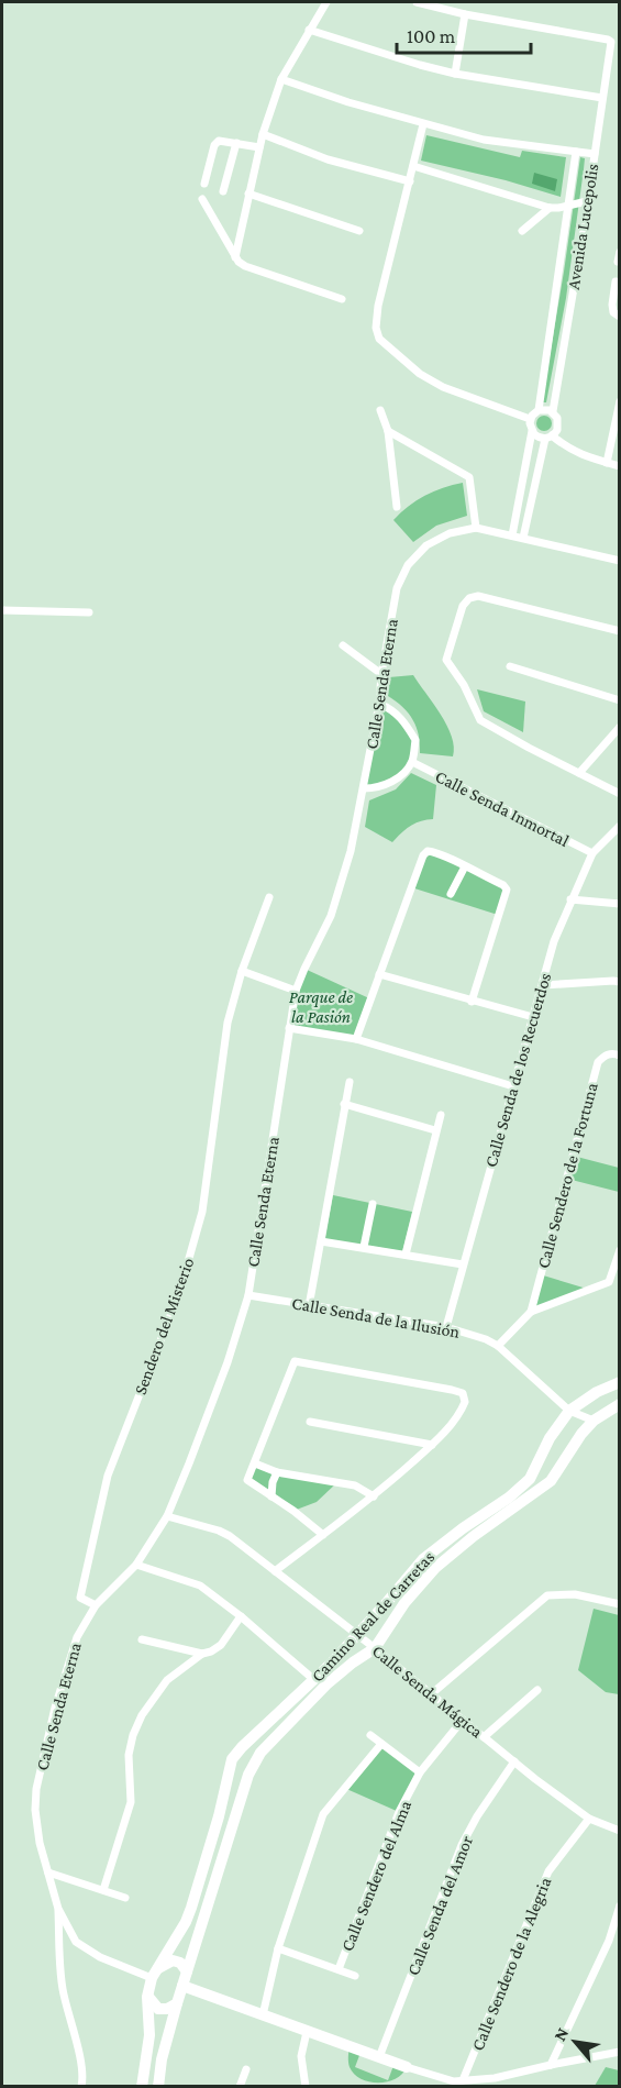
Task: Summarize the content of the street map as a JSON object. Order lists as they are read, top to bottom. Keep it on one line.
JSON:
{"streets":{"street":["Avenida Lucepolis","Calle Senda Eterna","Calle Senda Inmortal","Calle Senda de los Recuerdos","Calle Sendero de la Fortuna","Calle Senda de la Ilusión","Sendero del Misterio","Camino Real de Carretas","Calle Senda Mágica","Calle Sendero del Alma","Calle Senda del Amor","Calle Sendero de la Alegria"]},"crossings":[["Avenida Lucepolis","Calle Senda Eterna"],["Calle Senda Eterna","Calle Senda de la Ilusión"],["Calle Senda Eterna","Sendero del Misterio"],["Calle Senda Eterna","Camino Real de Carretas"],["Calle Senda Eterna","Calle Senda Mágica"],["Calle Senda Inmortal","Calle Senda de los Recuerdos"],["Calle Senda de los Recuerdos","Calle Senda de la Ilusión"],["Calle Senda de la Ilusión","Camino Real de Carretas"],["Camino Real de Carretas","Calle Senda Mágica"],["Calle Senda Mágica","Calle Sendero del Alma"],["Calle Senda Mágica","Calle Senda del Amor"],["Calle Senda Mágica","Calle Sendero de la Alegria"]],"parks":["Parque de la Pasión"],"scale_bar":"100 m","north":"top left"}
